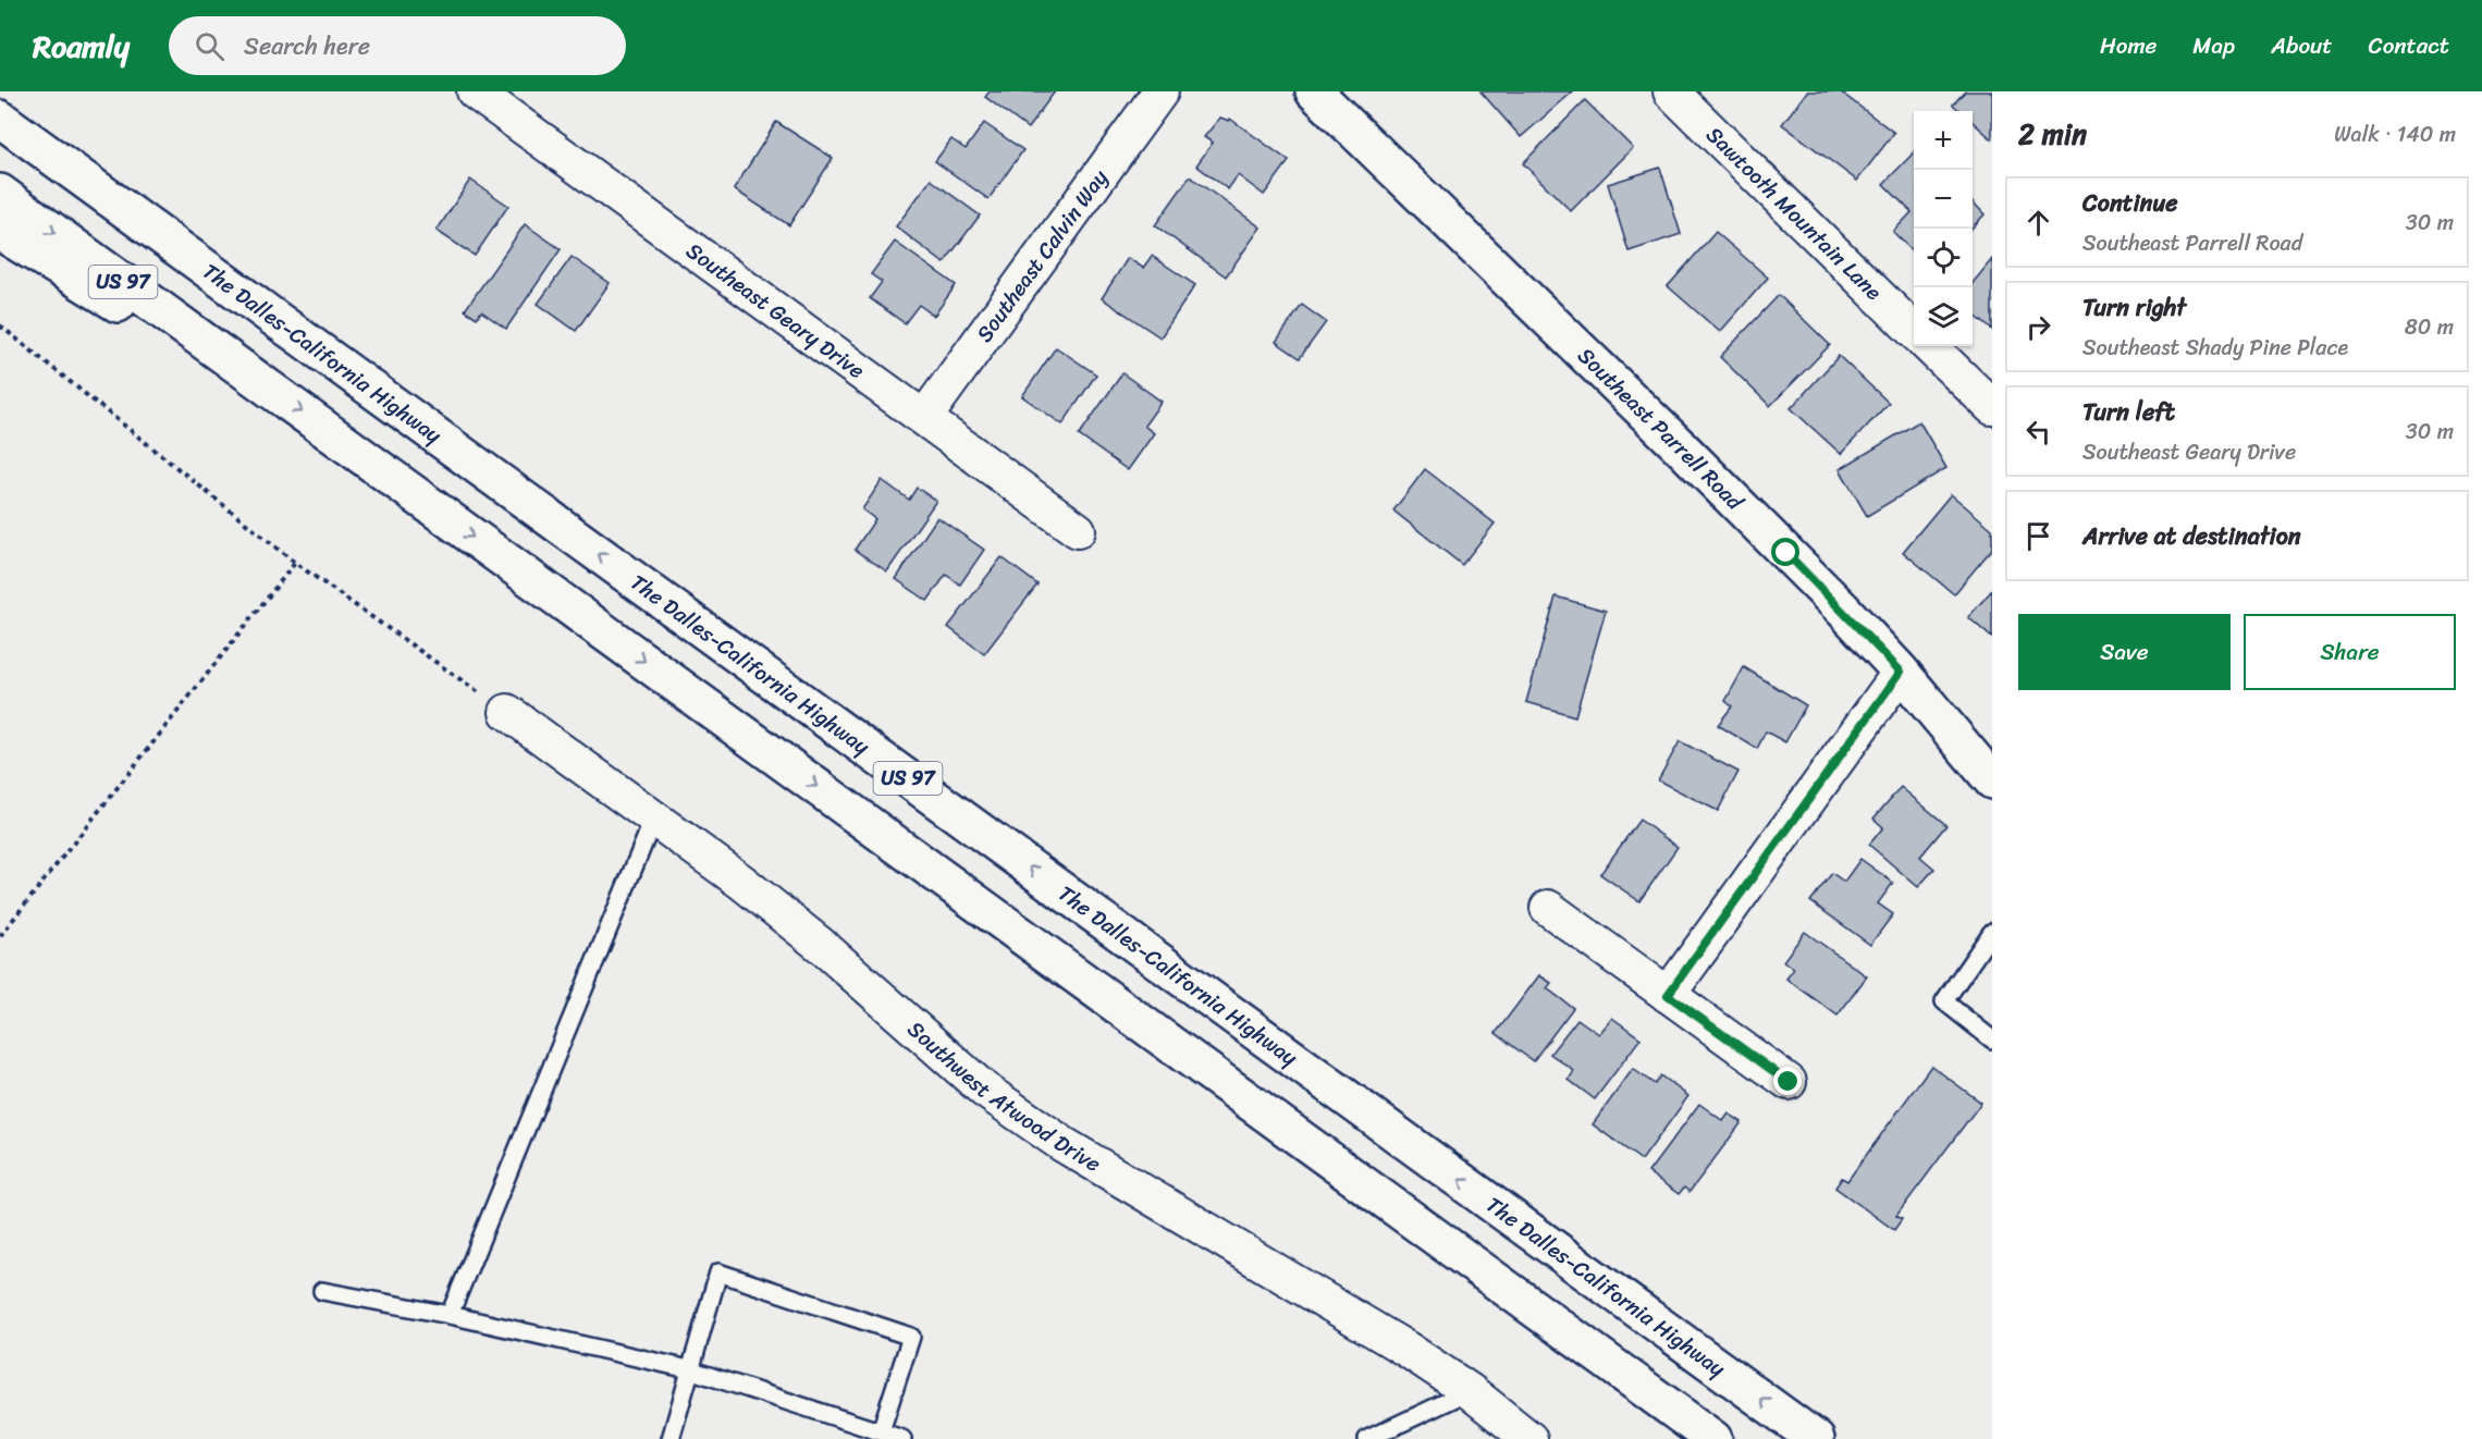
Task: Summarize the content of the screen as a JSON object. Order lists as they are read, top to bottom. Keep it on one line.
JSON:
{"streets":{"main road":["US 97","The Dalles-California Highway","Southeast Parrell Road"],"street":["Sawtooth Mountain Lane","Southeast Calvin Way","Southeast Geary Drive","Southwest Atwood Drive"]},"crossings":[["Southeast Calvin Way","Southeast Geary Drive"]],"page":{"header":"Roamly","search":"Search here","nav":["Home","Map","About","Contact"],"heading":["2 min","Walk · 140 m"],"map_buttons":["+","−"],"list":[["Continue","Southeast Parrell Road","30 m"],["Turn right","Southeast Shady Pine Place","80 m"],["Turn left","Southeast Geary Drive","30 m"],"Arrive at destination"],"buttons":["Save","Share"]}}
